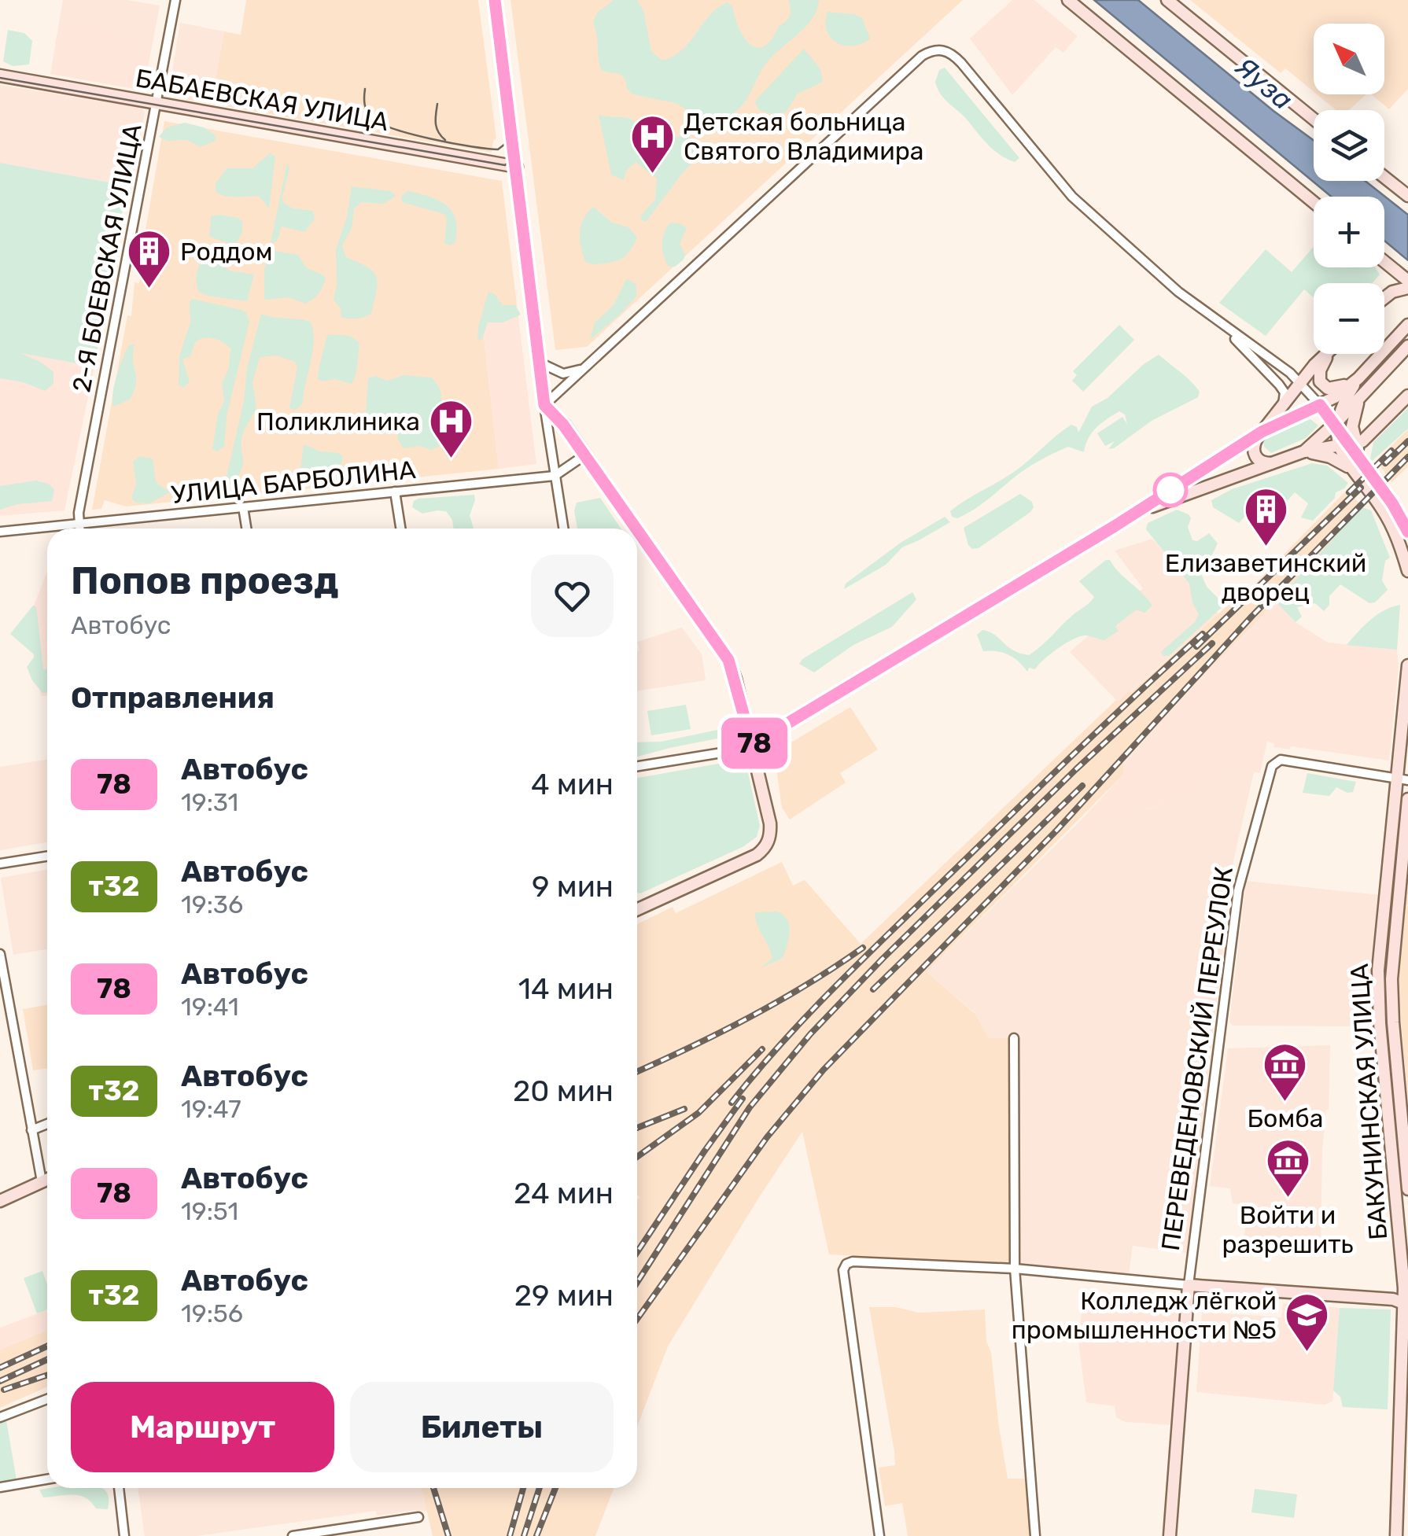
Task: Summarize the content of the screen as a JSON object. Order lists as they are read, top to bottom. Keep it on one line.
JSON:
{"streets":{"street":["БАБАЕВСКАЯ УЛИЦА","2-Я БОЕВСКАЯ УЛИЦА","УЛИЦА БАРБОЛИНА","ПЕРЕВЕДЕНОВСКИЙ ПЕРЕУЛОК","БАКУНИНСКАЯ УЛИЦА"]},"crossings":[["БАБАЕВСКАЯ УЛИЦА","2-Я БОЕВСКАЯ УЛИЦА"],["2-Я БОЕВСКАЯ УЛИЦА","УЛИЦА БАРБОЛИНА"],["ПЕРЕВЕДЕНОВСКИЙ ПЕРЕУЛОК","БАКУНИНСКАЯ УЛИЦА"]],"water":["Яуза"],"places":{"hospital":["Детская больница Святого Владимира","Поликлиника"],"building":["Роддом","Елизаветинский дворец"],"museum":["Бомба","Войти и разрешить"],"school or university":["Колледж лёгкой промышленности №5"]},"lines":["bus line 78"],"north":"top left","page":{"on_map":"78","map_buttons":["+","−"],"heading":[["Попов проезд","Автобус"],"Отправления"],"list":[{"mark":"78","name":"Автобус","note":"19:31","value":"4 мин"},{"mark":"т32","name":"Автобус","note":"19:36","value":"9 мин"},{"mark":"78","name":"Автобус","note":"19:41","value":"14 мин"},{"mark":"т32","name":"Автобус","note":"19:47","value":"20 мин"},{"mark":"78","name":"Автобус","note":"19:51","value":"24 мин"},{"mark":"т32","name":"Автобус","note":"19:56","value":"29 мин"}],"buttons":["Маршрут","Билеты"]}}
